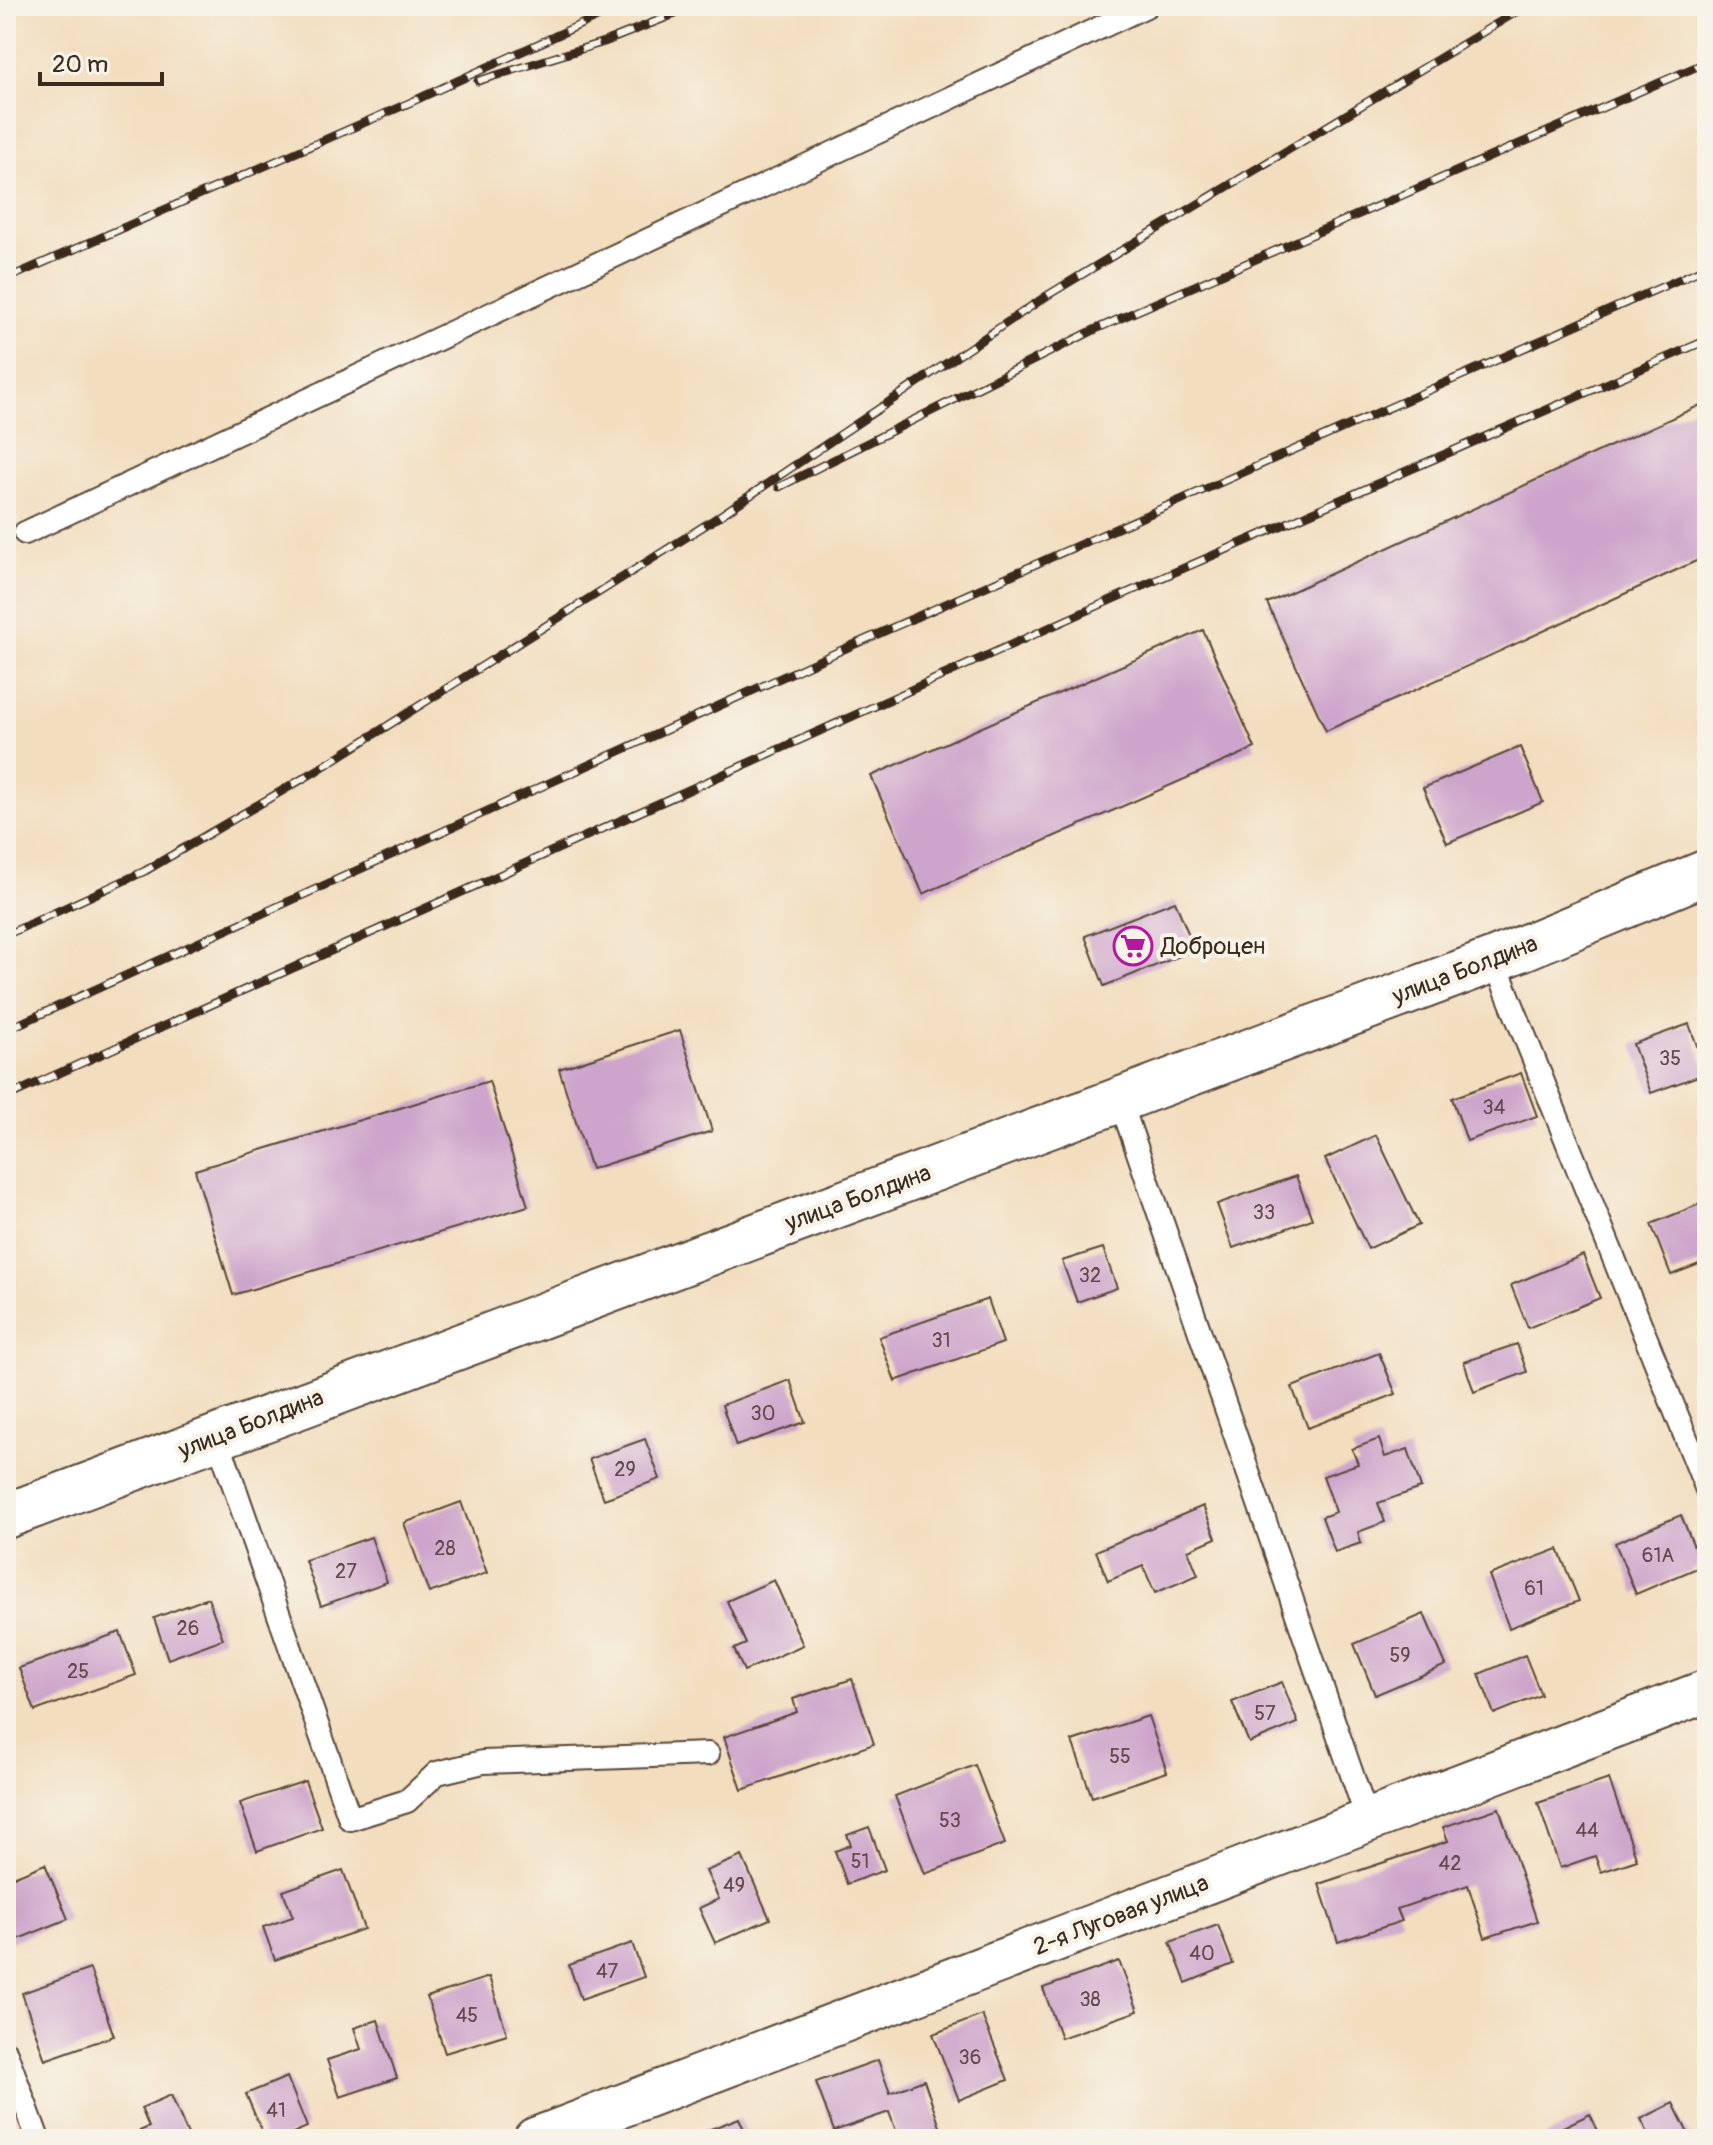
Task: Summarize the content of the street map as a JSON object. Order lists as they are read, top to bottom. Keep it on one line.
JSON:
{"streets":{"main road":["улица Болдина"],"street":["2-я Луговая улица"]},"places":{"supermarket":["Доброцен"]},"house_numbers":["35","34","33","32","31","30","29","28","61А","27","61","26","59","25","57","55","53","44","51","42","49","40","47","38","45","36","41"],"scale_bar":"20 m"}
